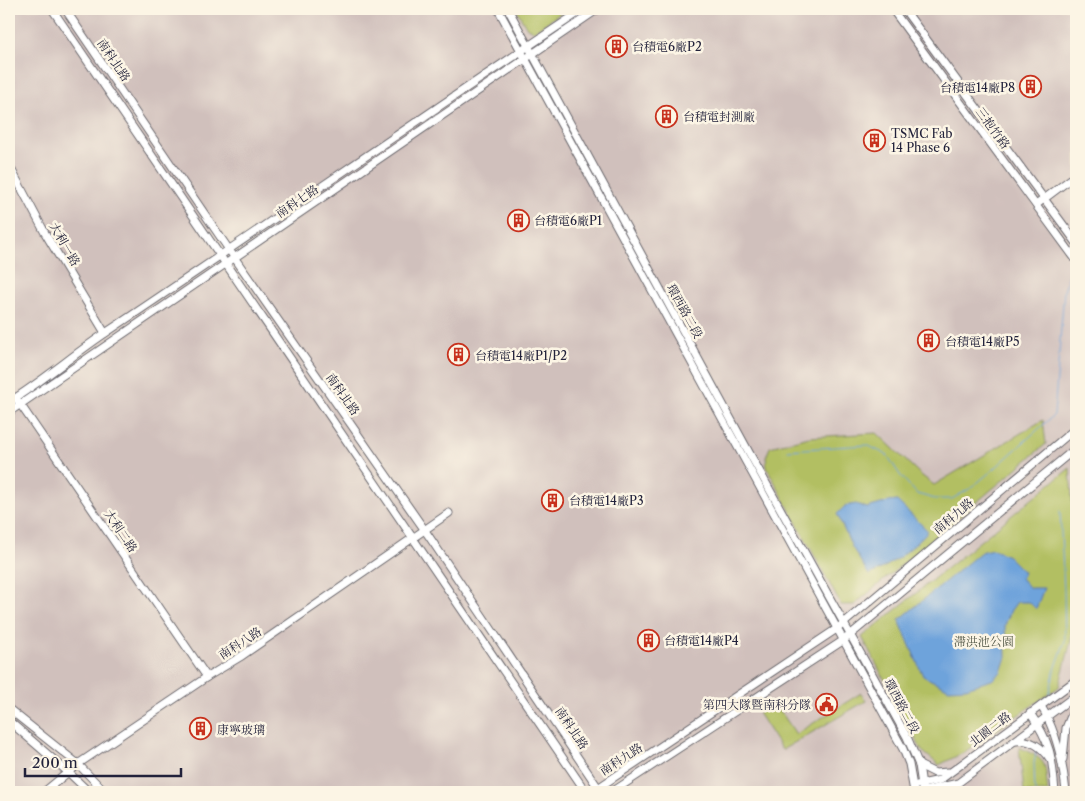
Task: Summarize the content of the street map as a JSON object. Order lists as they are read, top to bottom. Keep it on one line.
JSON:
{"streets":{"street":["南科北路","三抱竹路","南科七路","大利一路","環西路二段","南科九路","大利二路","南科八路","北園二路"]},"crossings":[["南科北路","南科七路"],["南科北路","南科九路"],["南科北路","南科八路"],["南科七路","大利一路"],["南科七路","環西路二段"],["南科七路","大利二路"],["環西路二段","南科九路"],["環西路二段","北園二路"],["大利二路","南科八路"]],"parks":["滯洪池公園"],"places":{"building":["台積電6廠P2","台積電14廠P8","台積電封測廠","TSMC Fab 14 Phase 6","台積電6廠P1","台積電14廠P5","台積電14廠P1/P2","台積電14廠P3","台積電14廠P4","康寧玻璃"],"public building":["第四大隊暨南科分隊"]},"scale_bar":"200 m"}
